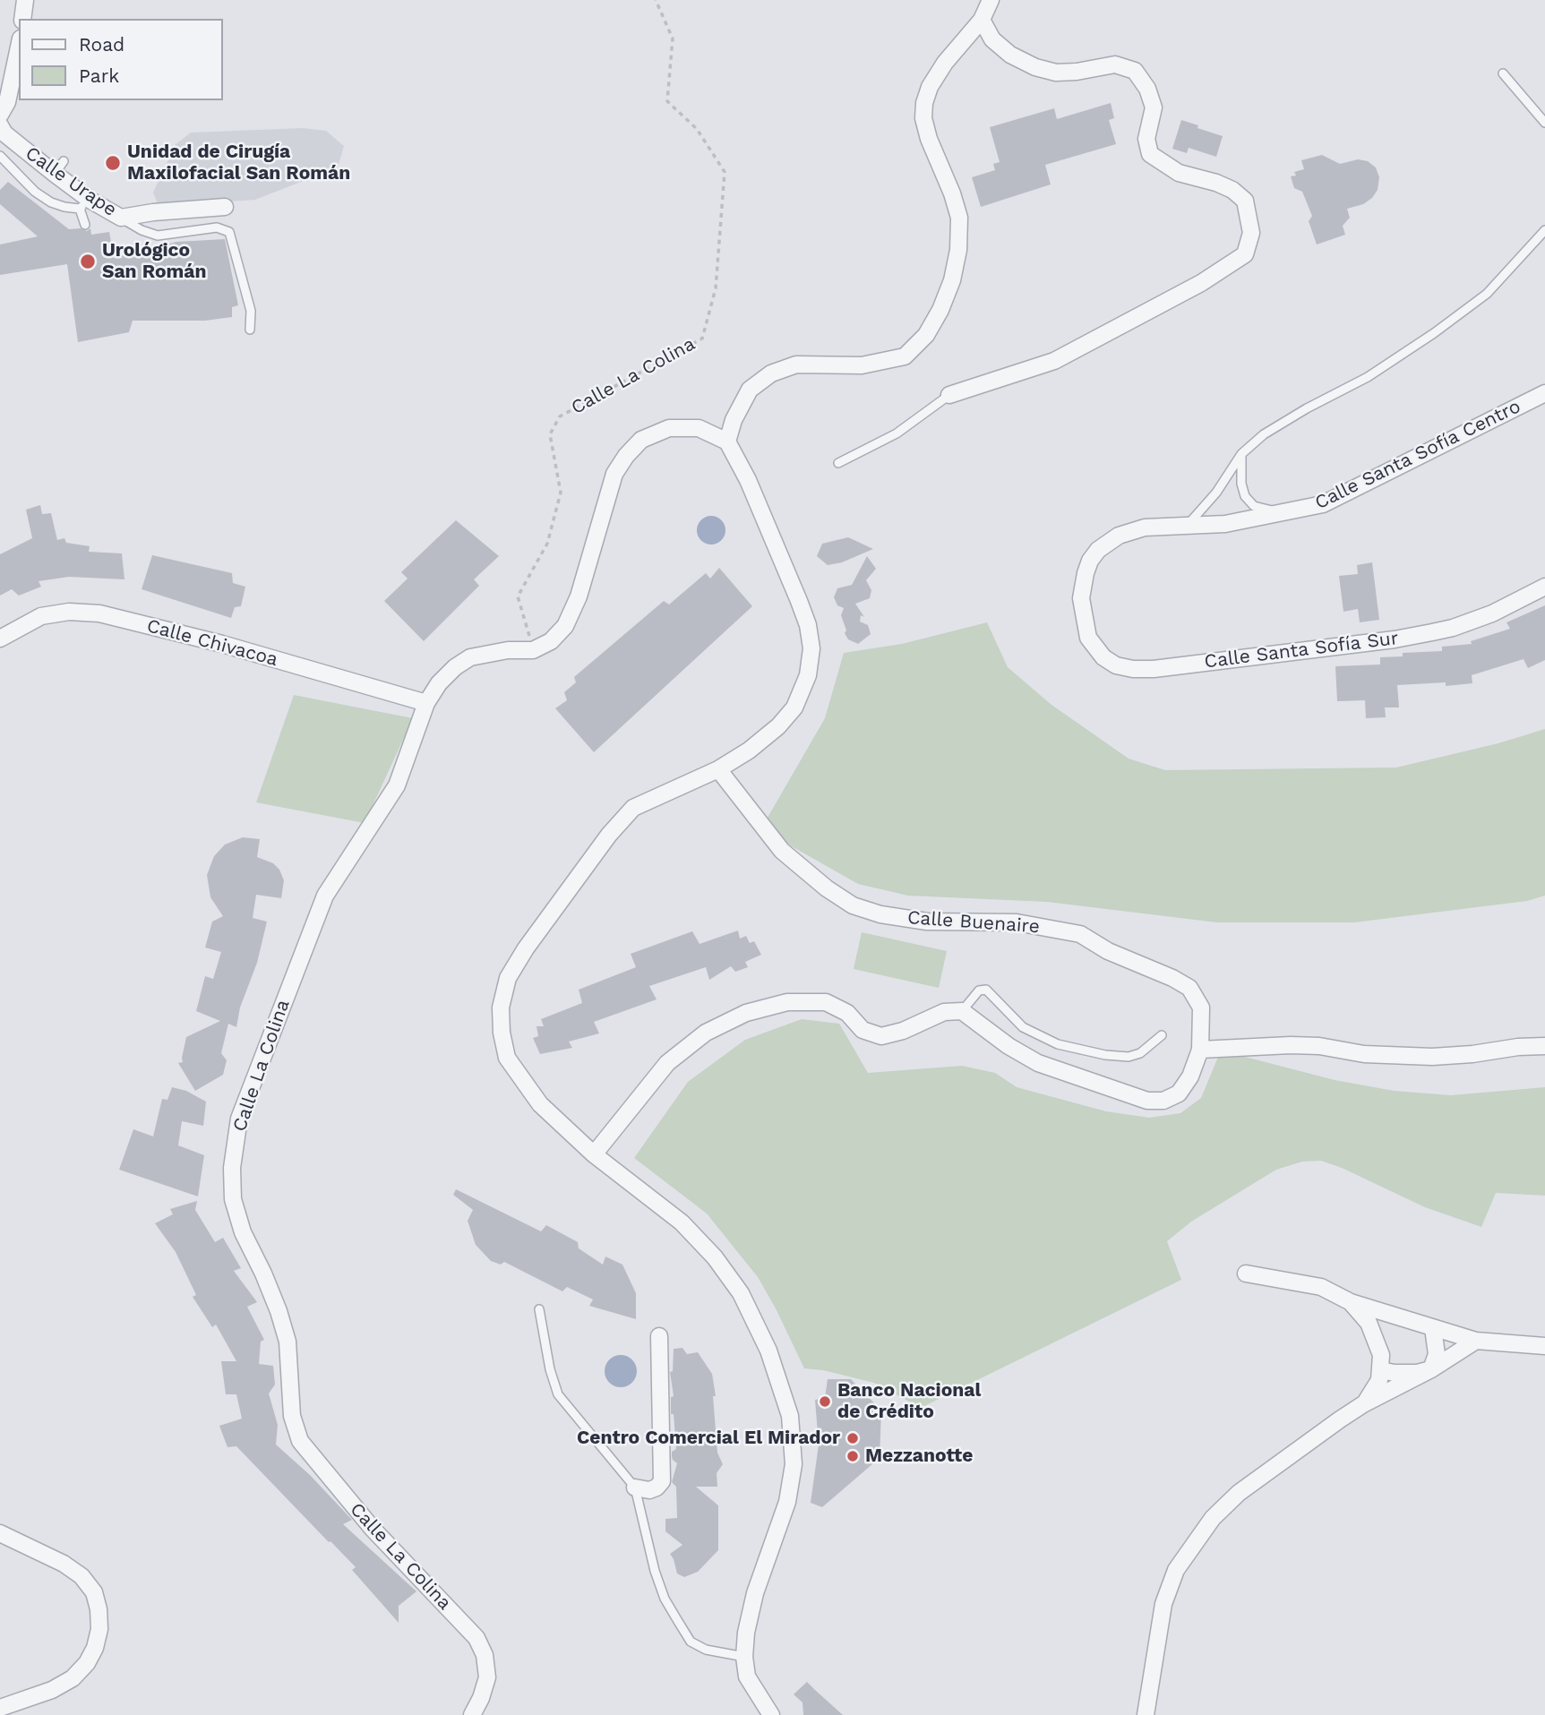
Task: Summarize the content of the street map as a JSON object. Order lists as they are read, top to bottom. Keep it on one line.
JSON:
{"streets":{"street":["Calle Urape","Calle La Colina","Calle Santa Sofía Centro","Calle Chivacoa","Calle Santa Sofía Sur","Calle Buenaire"]},"crossings":[["Calle La Colina","Calle Chivacoa"],["Calle Santa Sofía Centro","Calle Santa Sofía Sur"]],"places":["Unidad de Cirugía Maxilofacial San Román","Urológico San Román","Banco Nacional de Crédito","Centro Comercial El Mirador","Mezzanotte"],"legend":["Road","Park"]}
